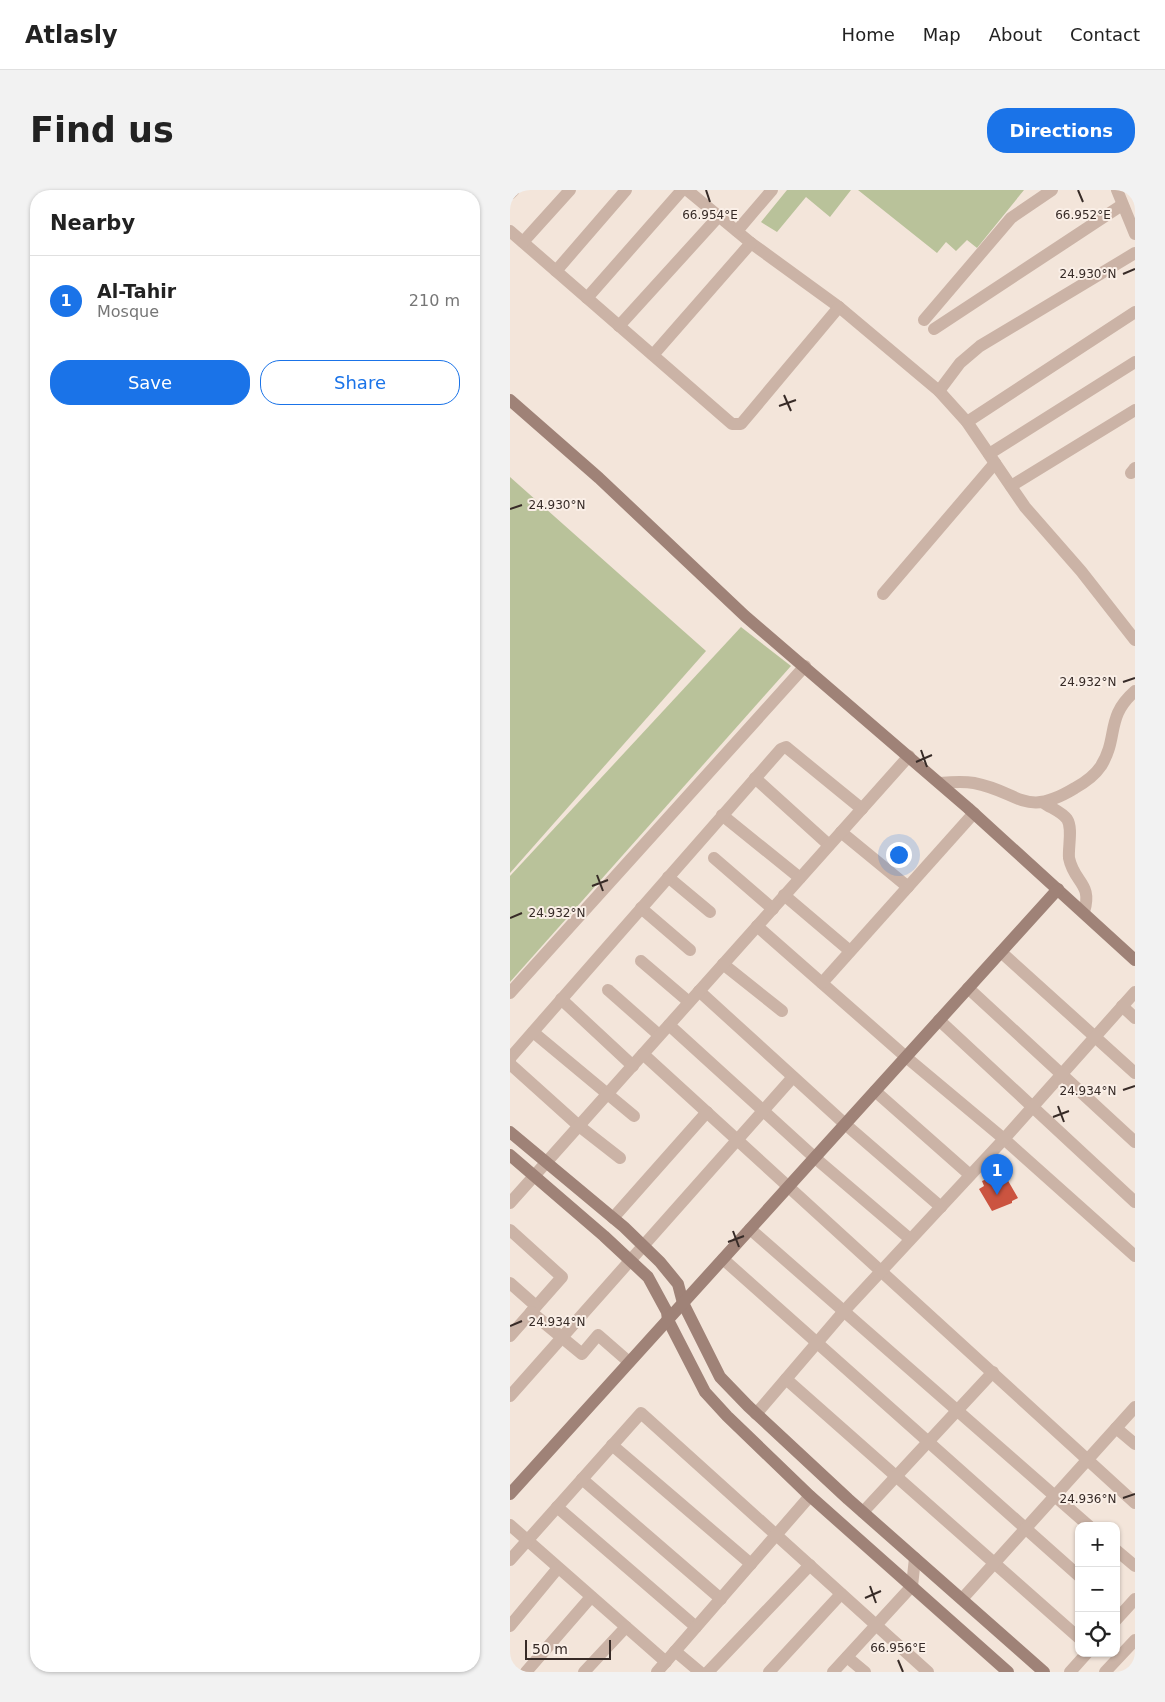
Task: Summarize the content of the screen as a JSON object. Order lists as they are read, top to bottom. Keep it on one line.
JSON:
{"scale_bar":"50 m","page":{"header":"Atlasly","nav":["Home","Map","About","Contact"],"buttons":["Directions",["Save","Share"]],"title":"Find us","heading":"Nearby","list":[{"mark":"1","name":"Al-Tahir","note":"Mosque","value":"210 m"}],"pins":"1","map_buttons":["+","−"],"scale":"50 m"},"coordinates":["66.954°E","66.952°E","24.930°N","24.932°N","24.934°N","24.936°N","66.956°E"]}
